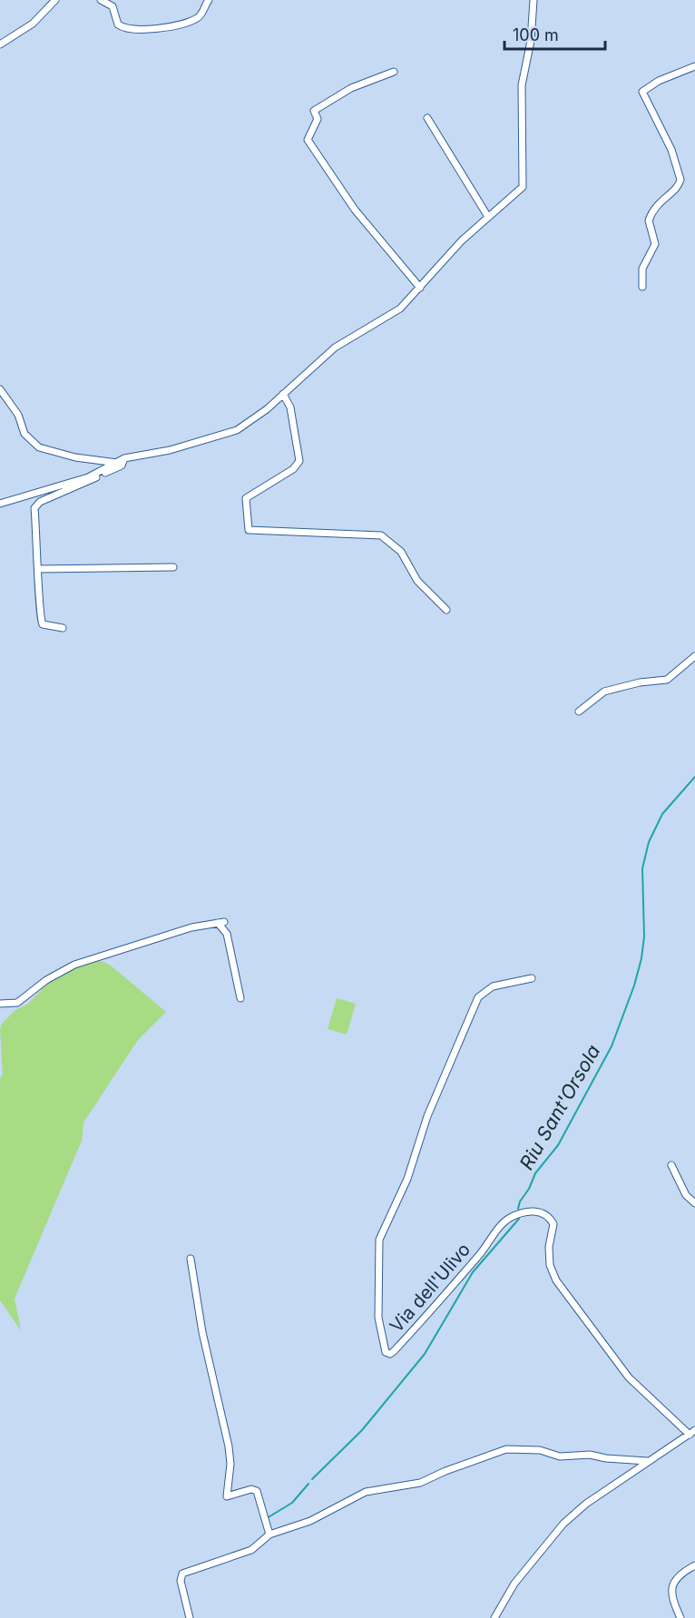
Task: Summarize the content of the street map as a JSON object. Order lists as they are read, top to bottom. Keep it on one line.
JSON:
{"streets":{"street":["Via dell'Ulivo"]},"water":["Riu Sant'Orsola"],"scale_bar":"100 m"}
